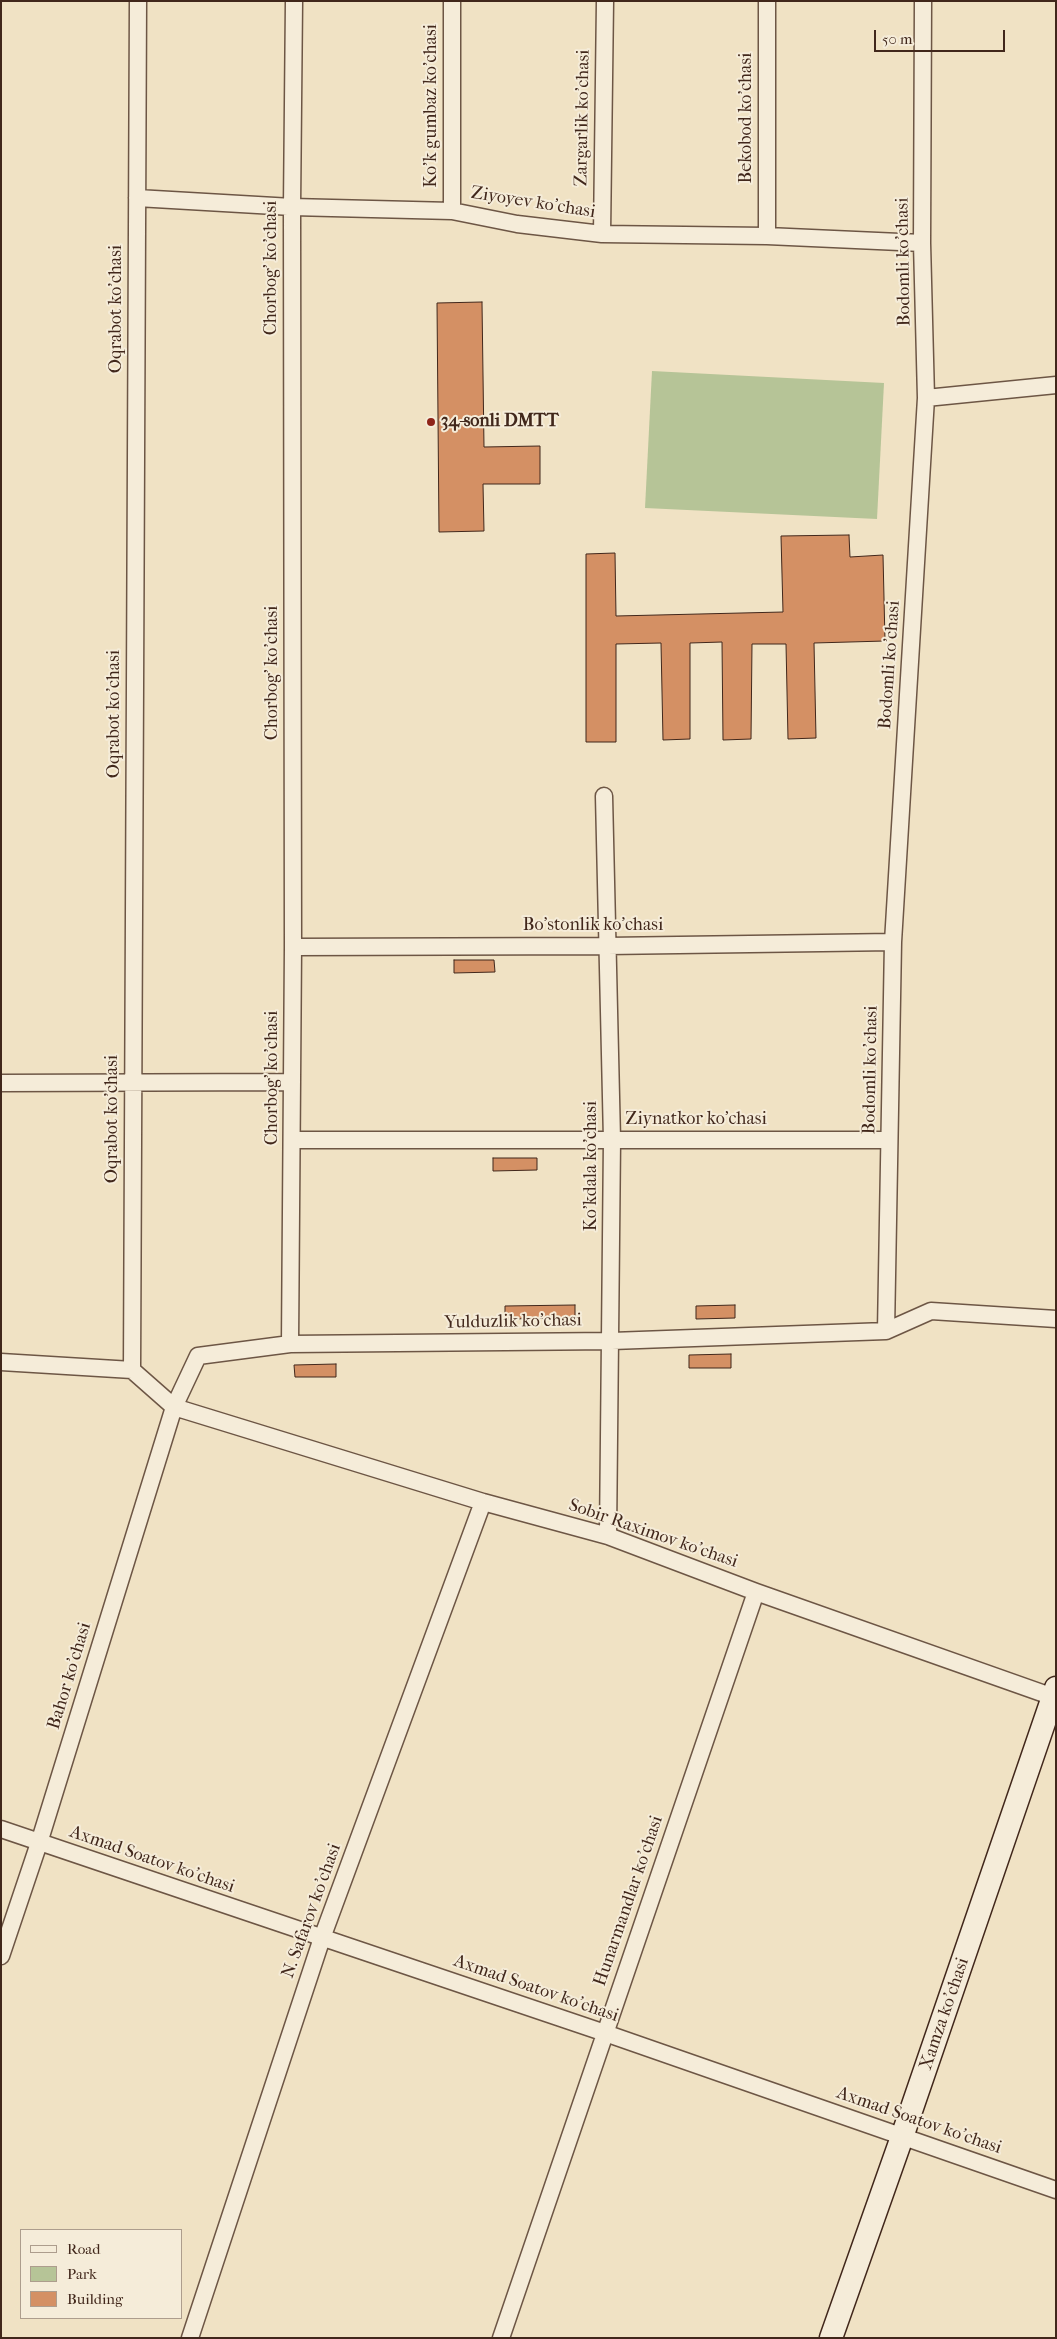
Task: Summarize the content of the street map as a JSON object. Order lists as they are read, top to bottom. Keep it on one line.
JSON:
{"streets":{"main road":["Xamza ko'chasi"],"street":["Ko'k gumbaz ko'chasi","Zargarlik ko'chasi","Bekobod ko'chasi","Ziyoyev ko'chasi","Bodomli ko'chasi","Chorbog' ko'chasi","Oqrabot ko'chasi","Bo'stonlik ko'chasi","Ziynatkor ko'chasi","Ko'kdala ko'chasi","Yulduzlik ko'chasi","Sobir Raximov ko'chasi","Bahor ko'chasi","Axmad Soatov ko'chasi","Hunarmandlar ko'chasi","N. Safarov ko'chasi"]},"crossings":[["Ko'k gumbaz ko'chasi","Ziyoyev ko'chasi"],["Zargarlik ko'chasi","Ziyoyev ko'chasi"],["Bekobod ko'chasi","Ziyoyev ko'chasi"],["Ziyoyev ko'chasi","Bodomli ko'chasi"],["Ziyoyev ko'chasi","Chorbog' ko'chasi"],["Ziyoyev ko'chasi","Oqrabot ko'chasi"],["Bodomli ko'chasi","Bo'stonlik ko'chasi"],["Bodomli ko'chasi","Ziynatkor ko'chasi"],["Bodomli ko'chasi","Yulduzlik ko'chasi"],["Chorbog' ko'chasi","Bo'stonlik ko'chasi"],["Chorbog' ko'chasi","Ziynatkor ko'chasi"],["Chorbog' ko'chasi","Yulduzlik ko'chasi"],["Bo'stonlik ko'chasi","Ko'kdala ko'chasi"],["Ziynatkor ko'chasi","Ko'kdala ko'chasi"],["Ko'kdala ko'chasi","Yulduzlik ko'chasi"],["Ko'kdala ko'chasi","Sobir Raximov ko'chasi"],["Yulduzlik ko'chasi","Sobir Raximov ko'chasi"],["Yulduzlik ko'chasi","Bahor ko'chasi"],["Sobir Raximov ko'chasi","Bahor ko'chasi"],["Sobir Raximov ko'chasi","Hunarmandlar ko'chasi"],["Sobir Raximov ko'chasi","N. Safarov ko'chasi"],["Sobir Raximov ko'chasi","Xamza ko'chasi"],["Bahor ko'chasi","Axmad Soatov ko'chasi"],["Axmad Soatov ko'chasi","Hunarmandlar ko'chasi"],["Axmad Soatov ko'chasi","N. Safarov ko'chasi"],["Axmad Soatov ko'chasi","Xamza ko'chasi"]],"places":["34-sonli DMTT"],"legend":["Road","Park","Building"],"scale_bar":"50 m"}
